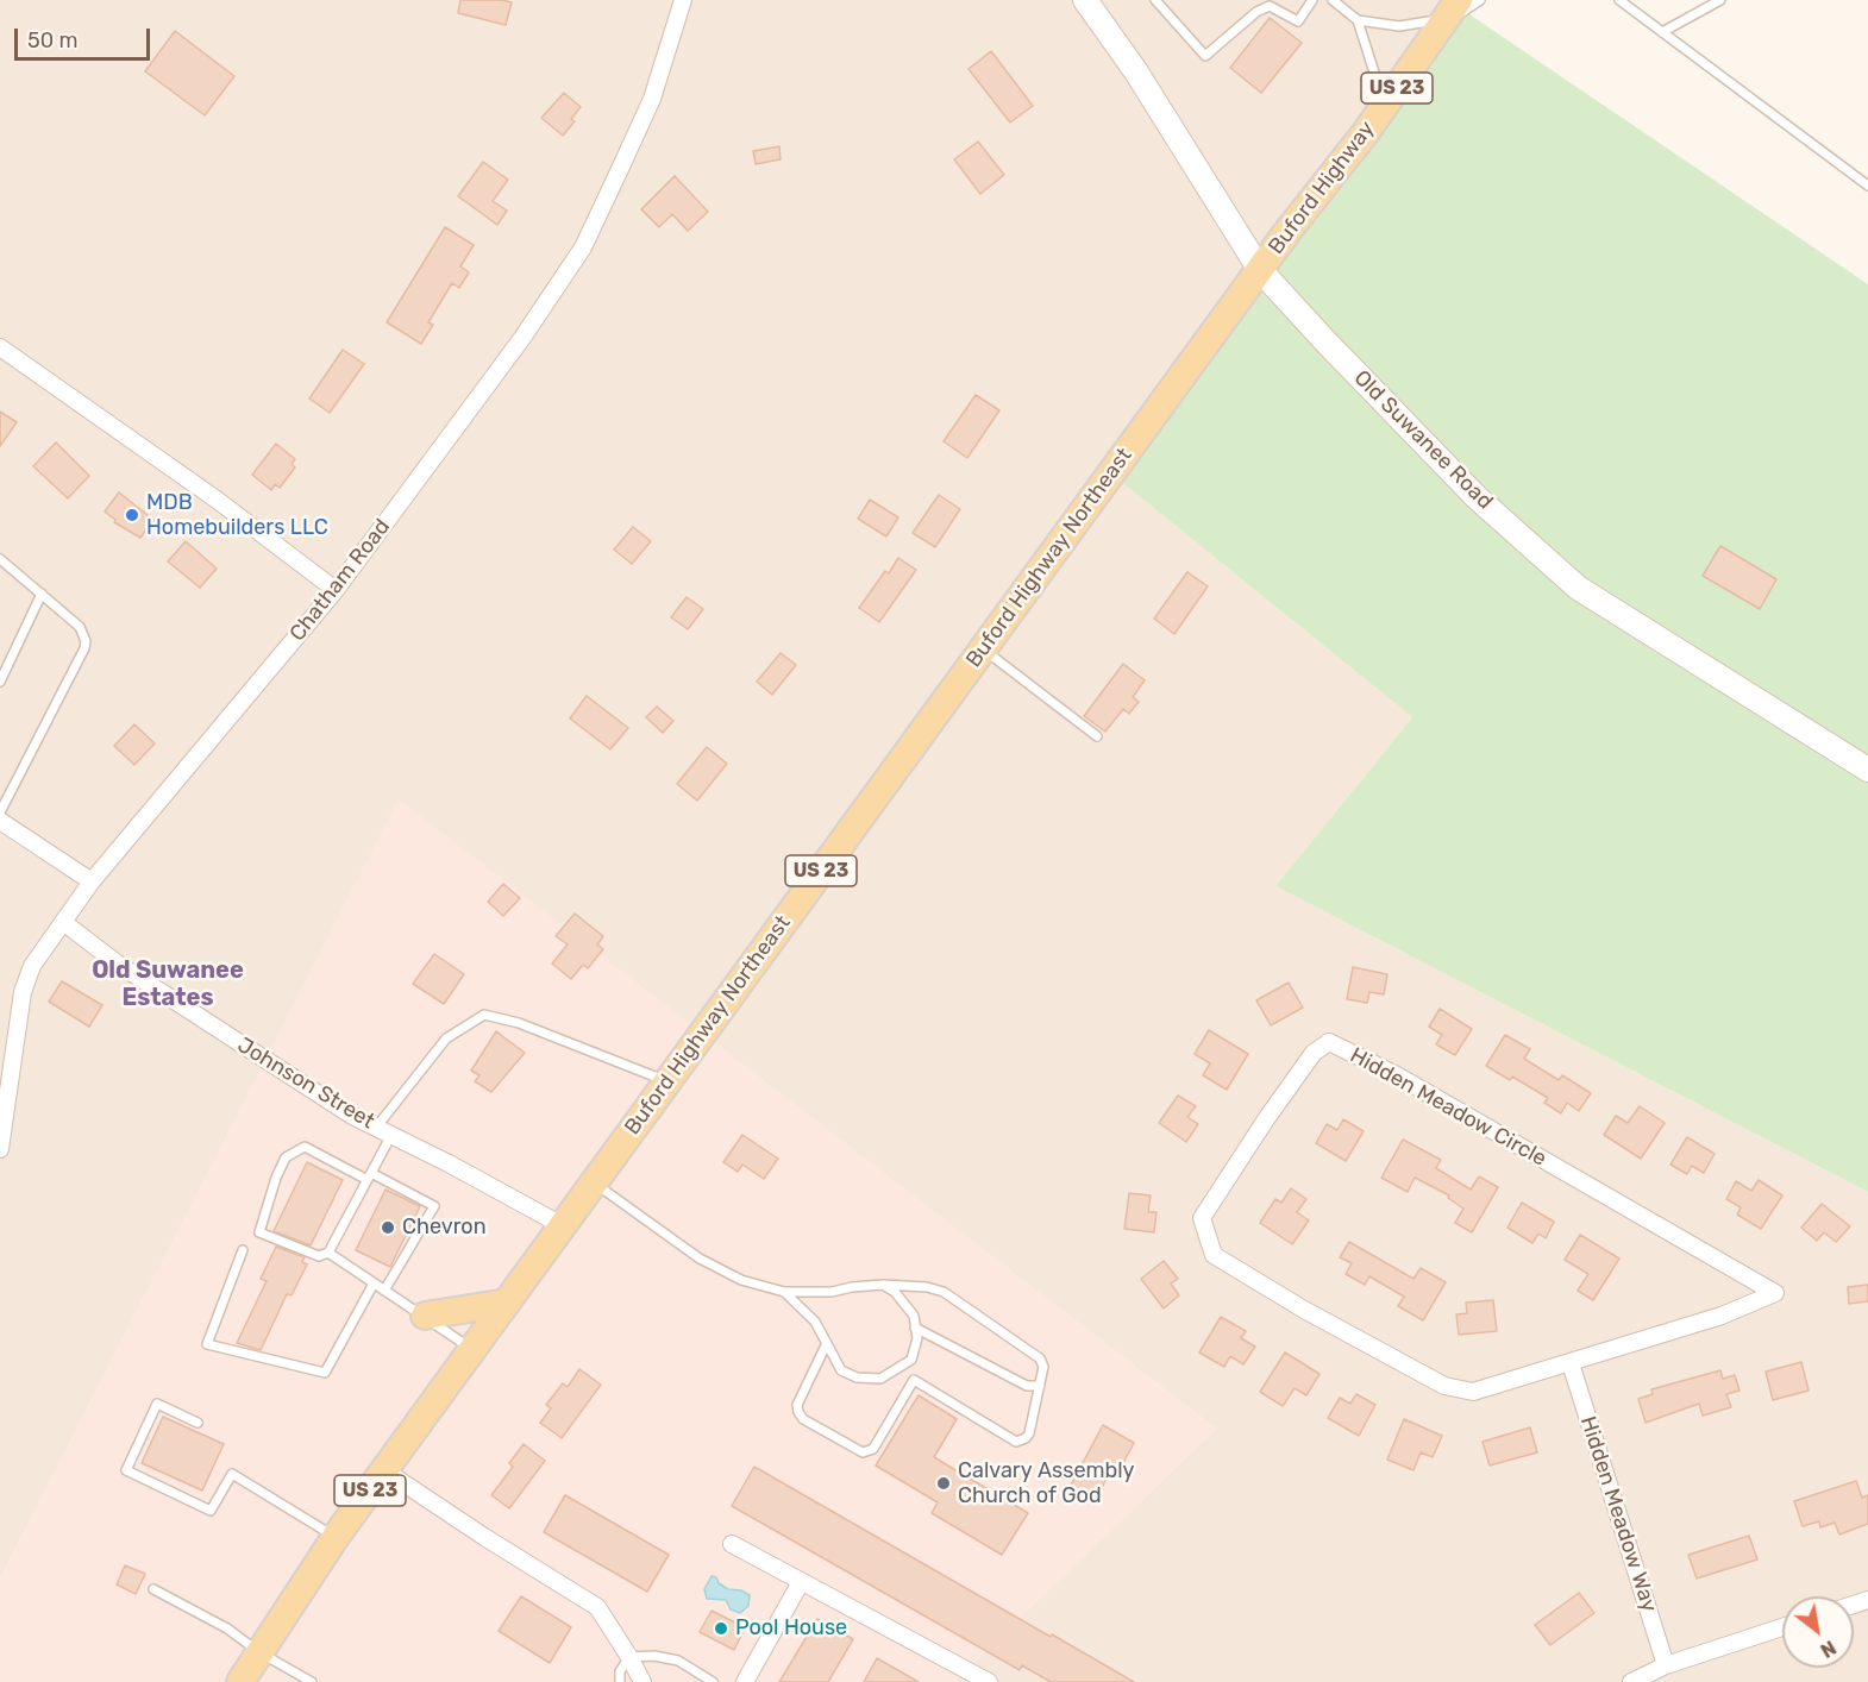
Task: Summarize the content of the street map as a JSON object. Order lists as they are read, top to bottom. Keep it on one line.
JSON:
{"streets":{"main road":["US 23","Buford Highway","Buford Highway Northeast"],"street":["Old Suwanee Road","Chatham Road","Johnson Street","Hidden Meadow Circle","Hidden Meadow Way"]},"crossings":[["Buford Highway","Old Suwanee Road"],["Buford Highway","Buford Highway Northeast"],["Old Suwanee Road","Buford Highway Northeast"],["Buford Highway Northeast","Johnson Street"],["Chatham Road","Johnson Street"],["Hidden Meadow Circle","Hidden Meadow Way"]],"districts":["Old Suwanee Estates"],"places":["MDB Homebuilders LLC","Chevron","Calvary Assembly Church of God","Pool House"],"scale_bar":"50 m","north":"bottom right"}
